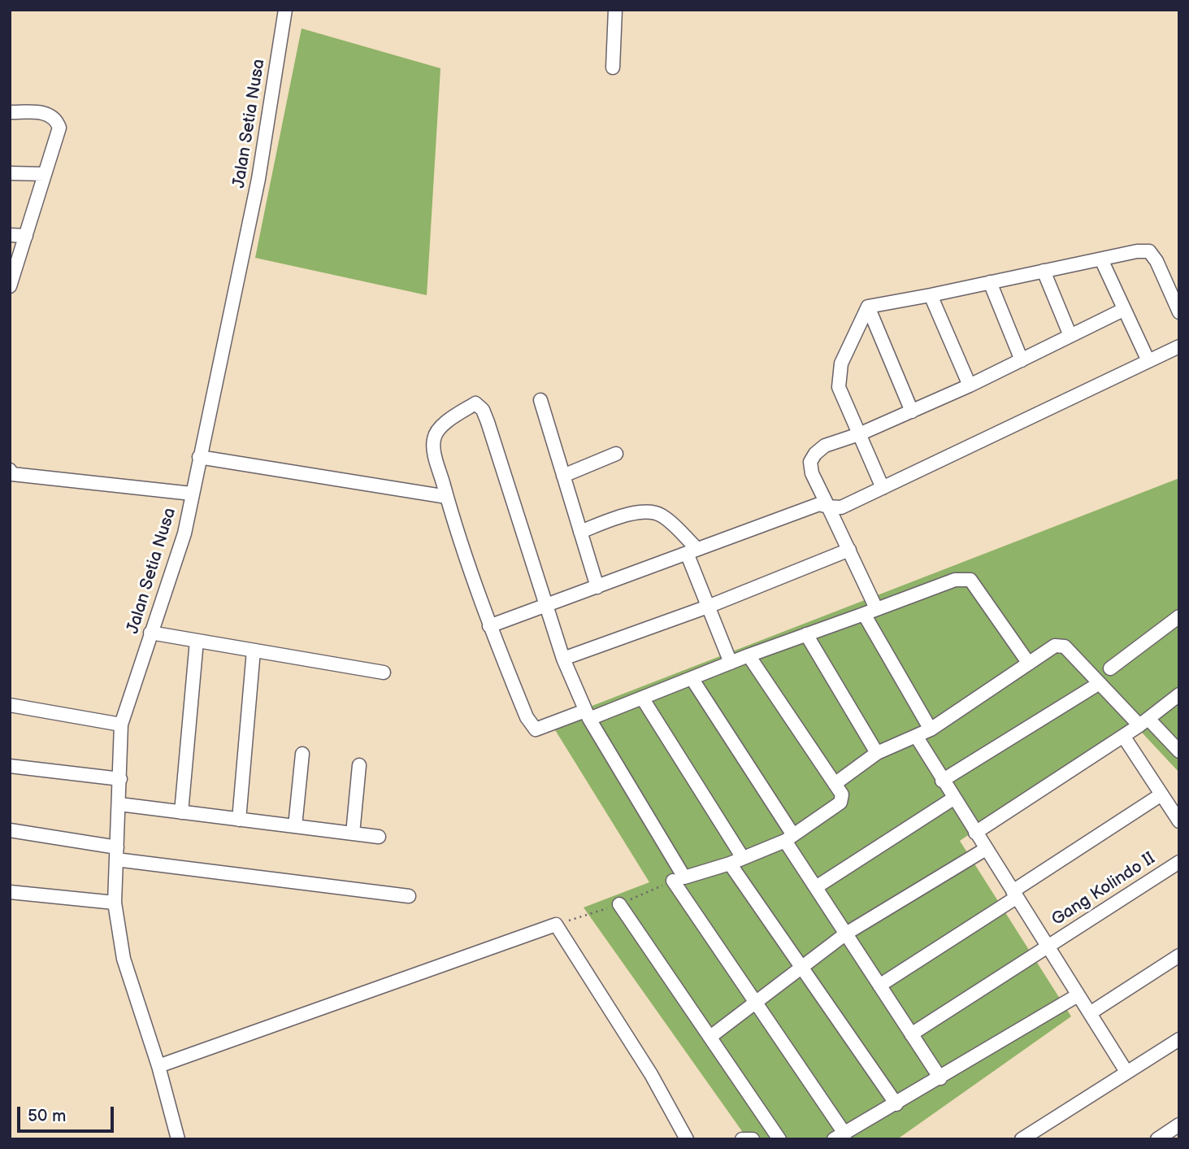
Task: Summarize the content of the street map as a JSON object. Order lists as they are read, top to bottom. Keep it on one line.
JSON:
{"streets":{"street":["Jalan Setia Nusa","Gang Kolindo II"]},"scale_bar":"50 m"}
